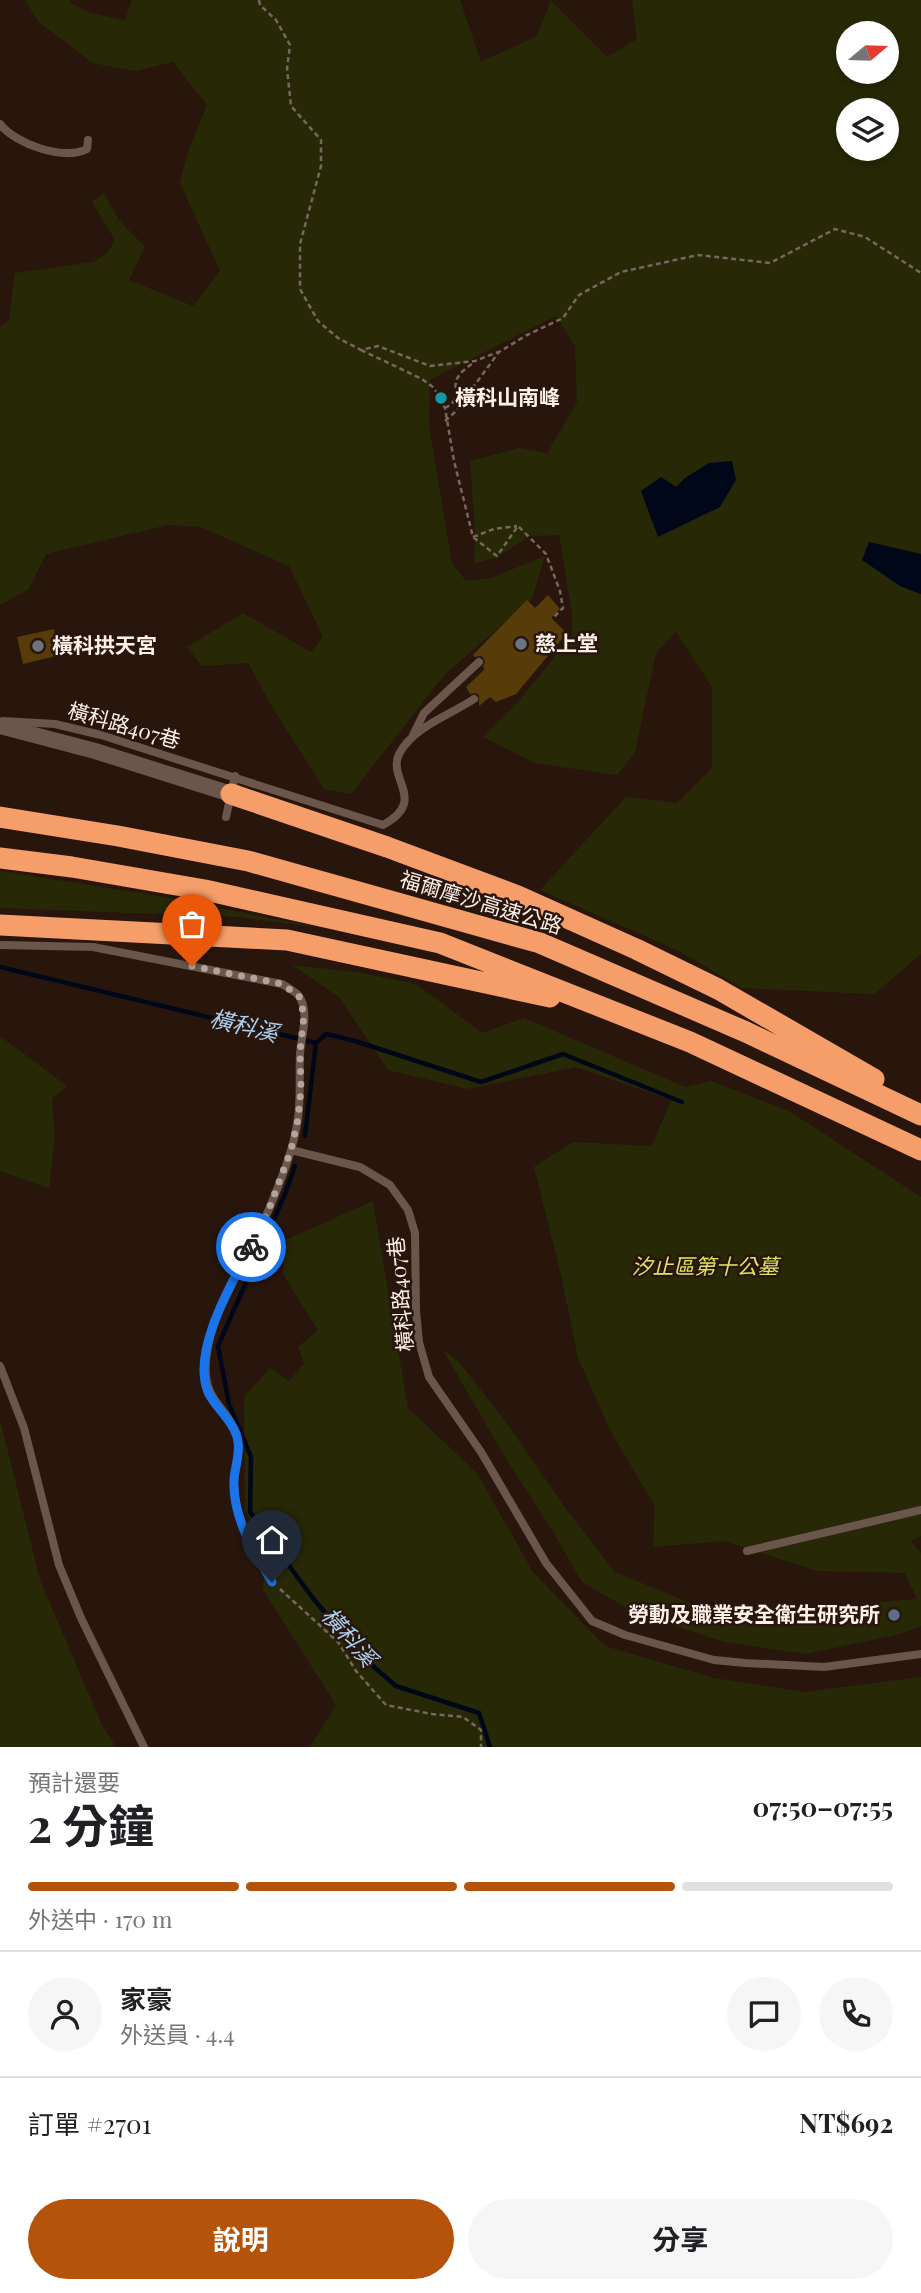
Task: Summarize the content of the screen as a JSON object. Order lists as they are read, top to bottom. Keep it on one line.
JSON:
{"streets":{"highway":["福爾摩沙高速公路"],"lane":["橫科路407巷"]},"water":["橫科溪"],"parks":["汐止區第十公墓"],"places":["橫科山南峰","慈上堂","橫科拱天宮","勞動及職業安全衛生研究所"],"north":"right","page":{"heading":["2 分鐘","預計還要","07:50–07:55"],"panel":["家豪","外送員 · 4.4","訂單 #2701","NT$692"],"bar":"外送中 · 170 m","buttons":["說明","分享"]}}
